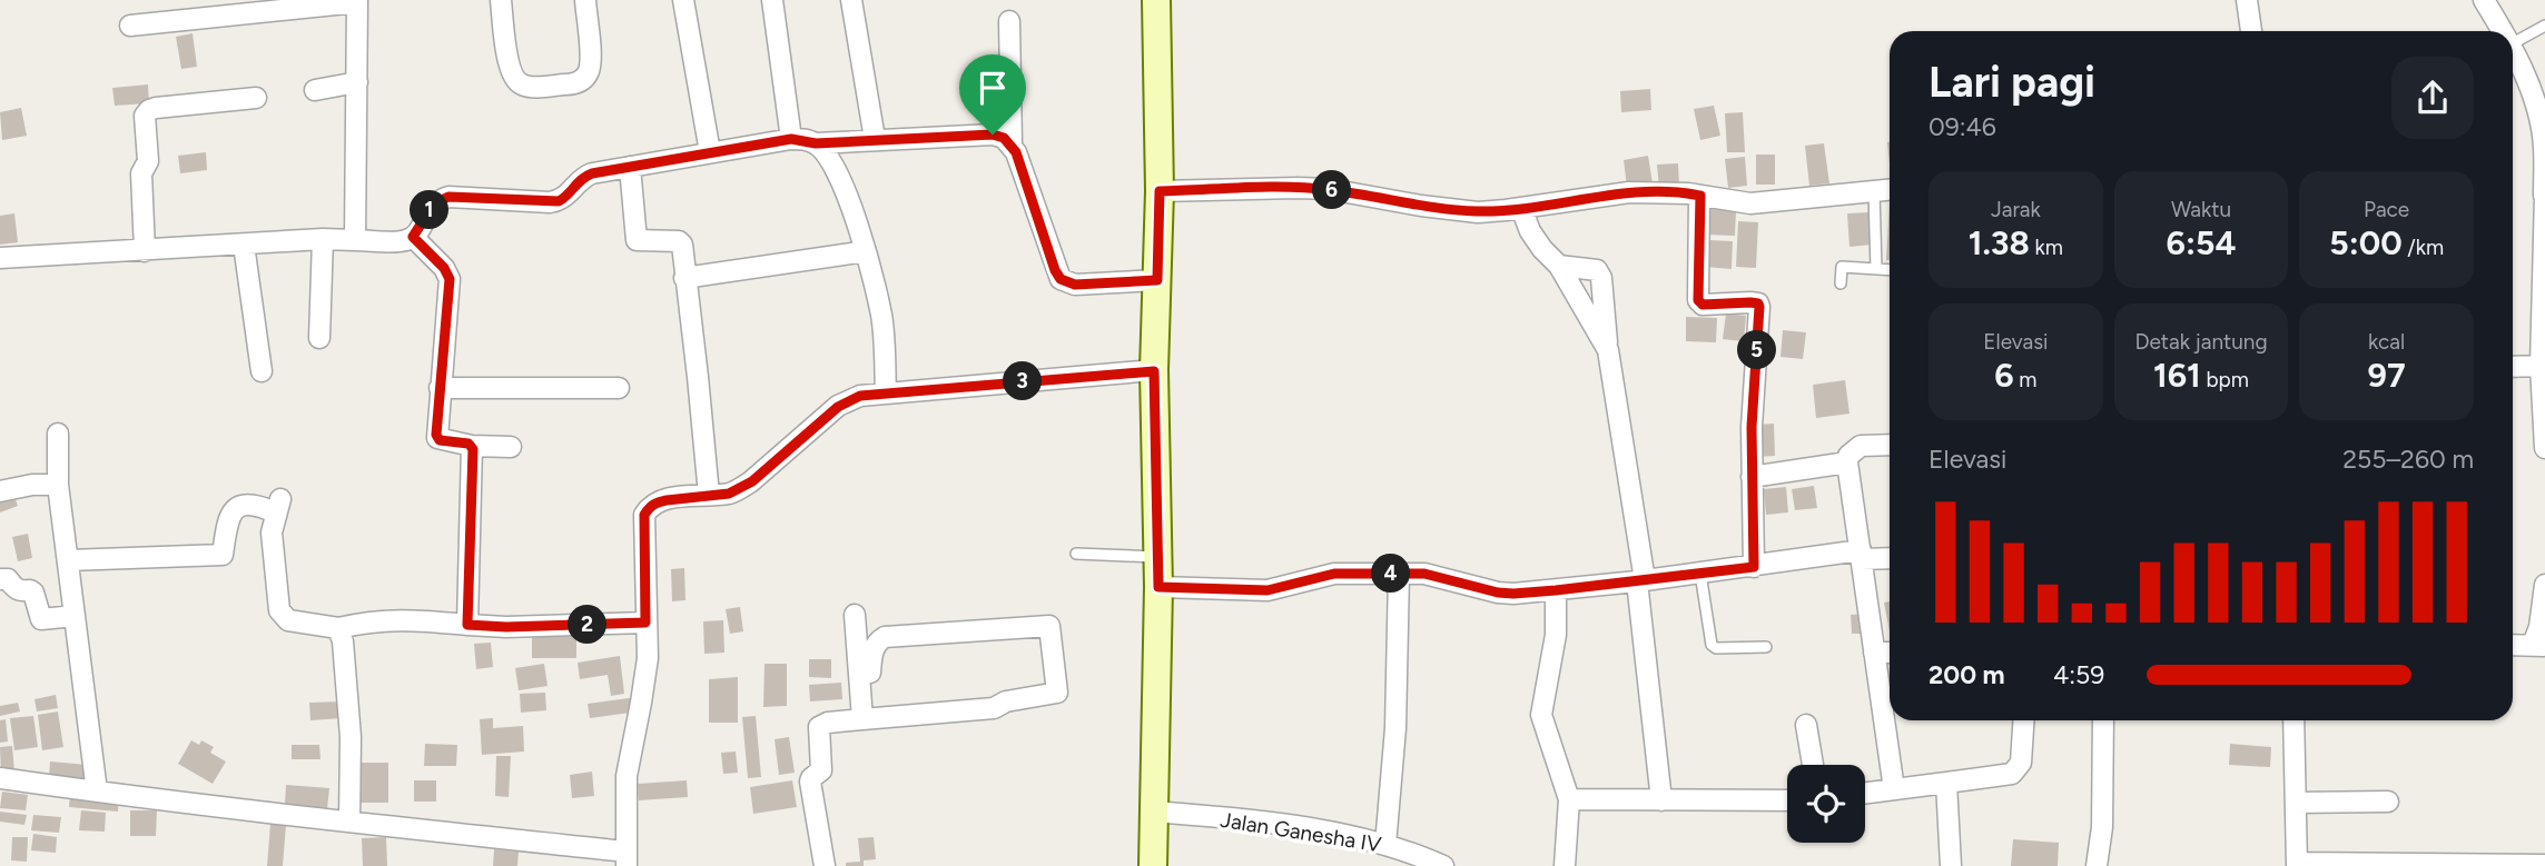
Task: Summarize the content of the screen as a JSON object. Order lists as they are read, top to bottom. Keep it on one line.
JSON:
{"streets":{"street":["Jalan Ganesha IV"]},"page":{"heading":["Lari pagi","09:46"],"stats":[["Jarak","1.38 km"],["Waktu","6:54"],["Pace","5:00 /km"],["Elevasi","6 m"],["Detak jantung","161 bpm"],["kcal","97"]],"pins":["6","1","5","3","4","2"],"chart":["Elevasi","255–260 m"],"list":[{"name":"200 m","note":"4:59"}]}}
